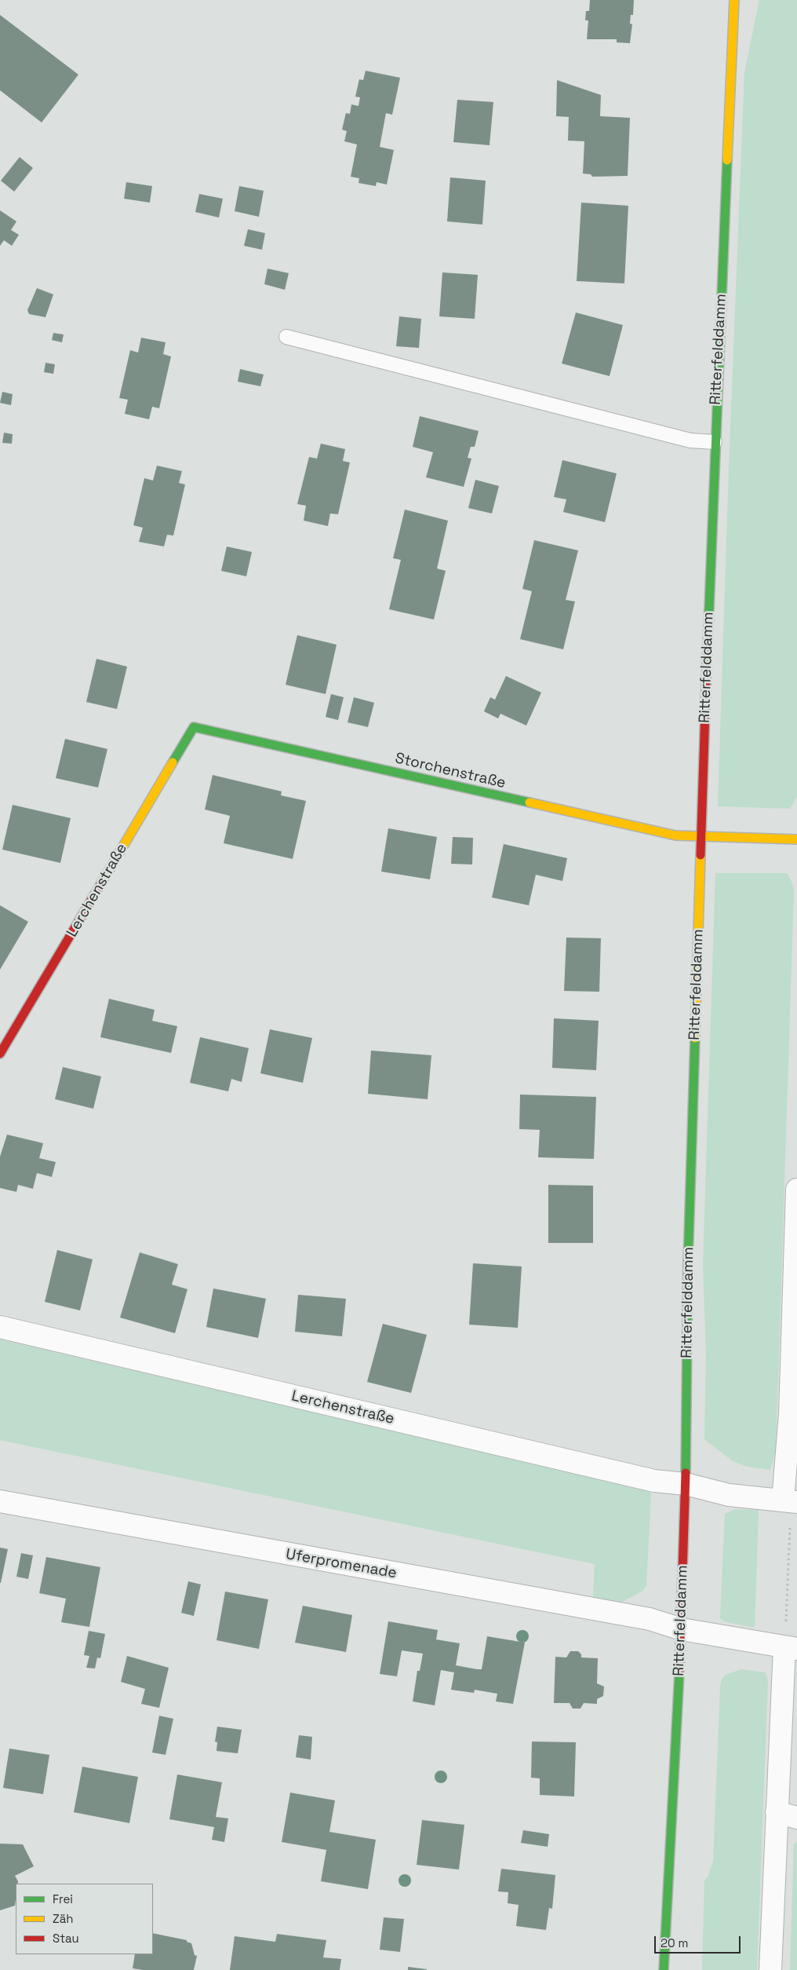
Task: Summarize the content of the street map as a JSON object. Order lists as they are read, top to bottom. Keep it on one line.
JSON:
{"streets":{"main road":["Ritterfelddamm","Storchenstraße","Lerchenstraße"],"street":["Uferpromenade"]},"crossings":[["Ritterfelddamm","Storchenstraße"],["Ritterfelddamm","Lerchenstraße"],["Ritterfelddamm","Uferpromenade"],["Storchenstraße","Lerchenstraße"]],"legend":["Frei","Zäh","Stau"],"scale_bar":"20 m"}
